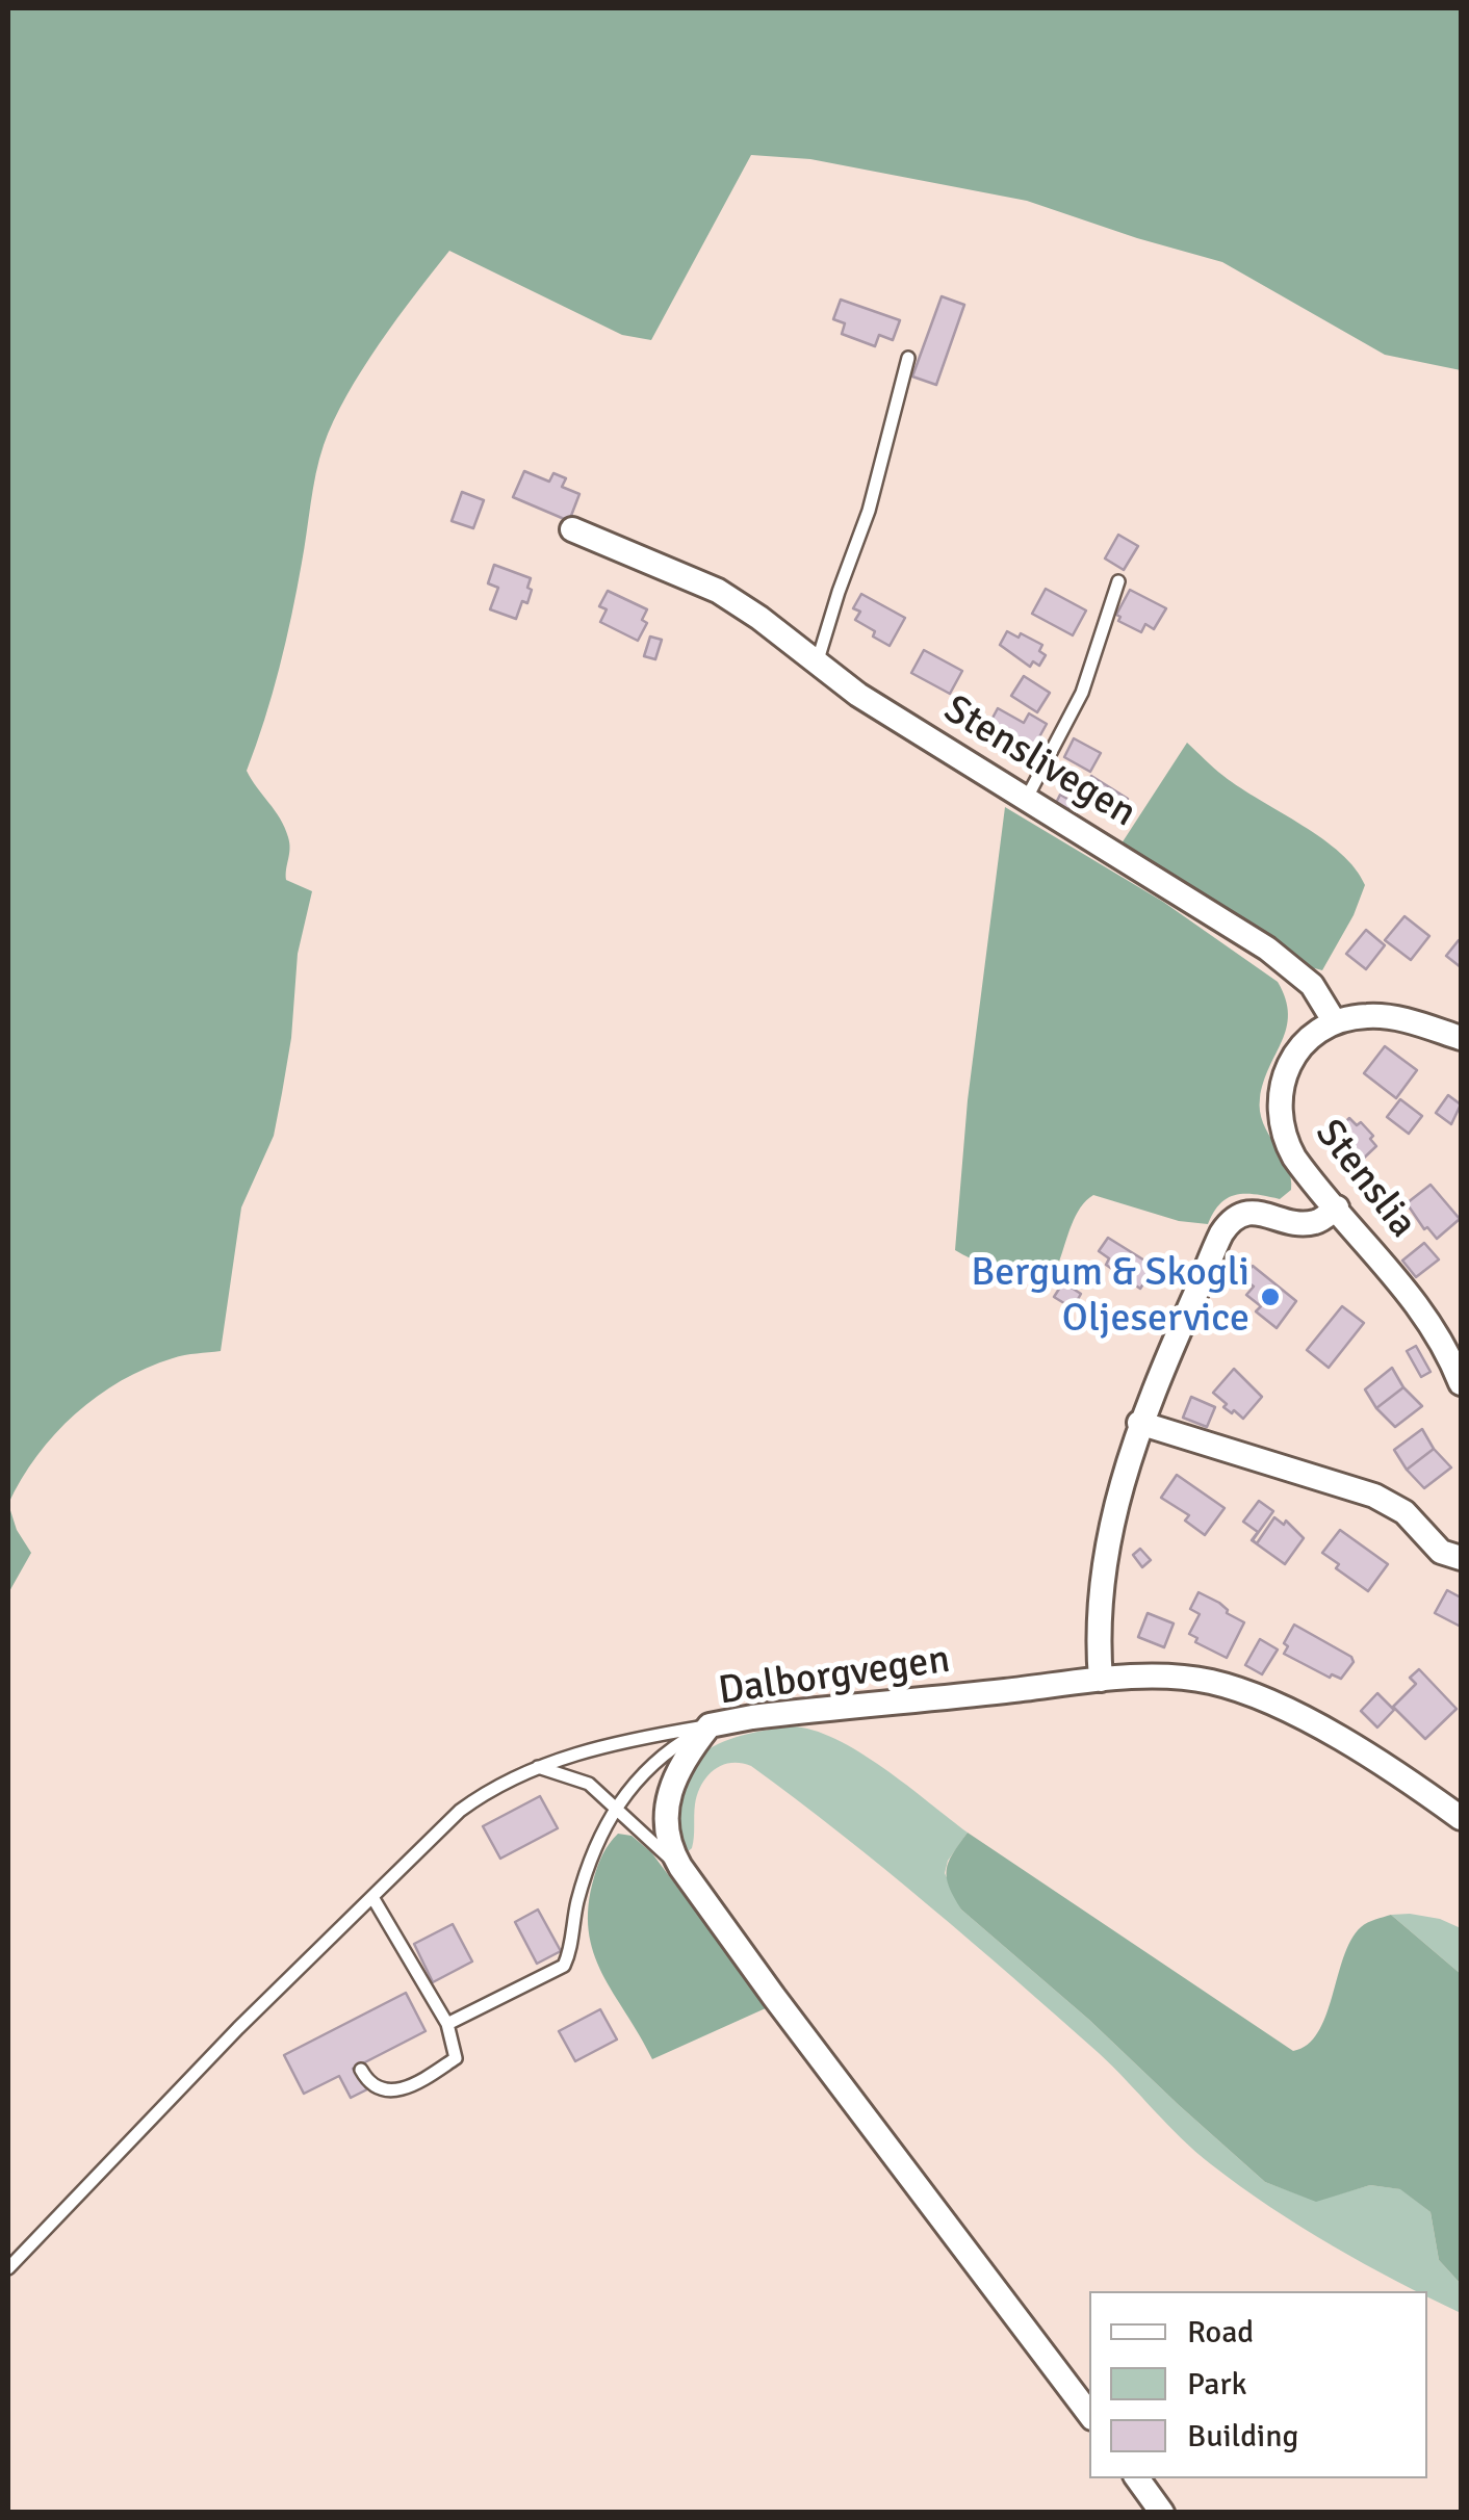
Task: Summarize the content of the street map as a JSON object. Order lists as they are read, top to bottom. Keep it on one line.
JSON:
{"streets":{"street":["Stenslivegen","Stenslia","Dalborgvegen"]},"crossings":[["Stenslivegen","Stenslia"]],"places":["Bergum & Skogli Oljeservice"],"legend":["Road","Park","Building"]}
